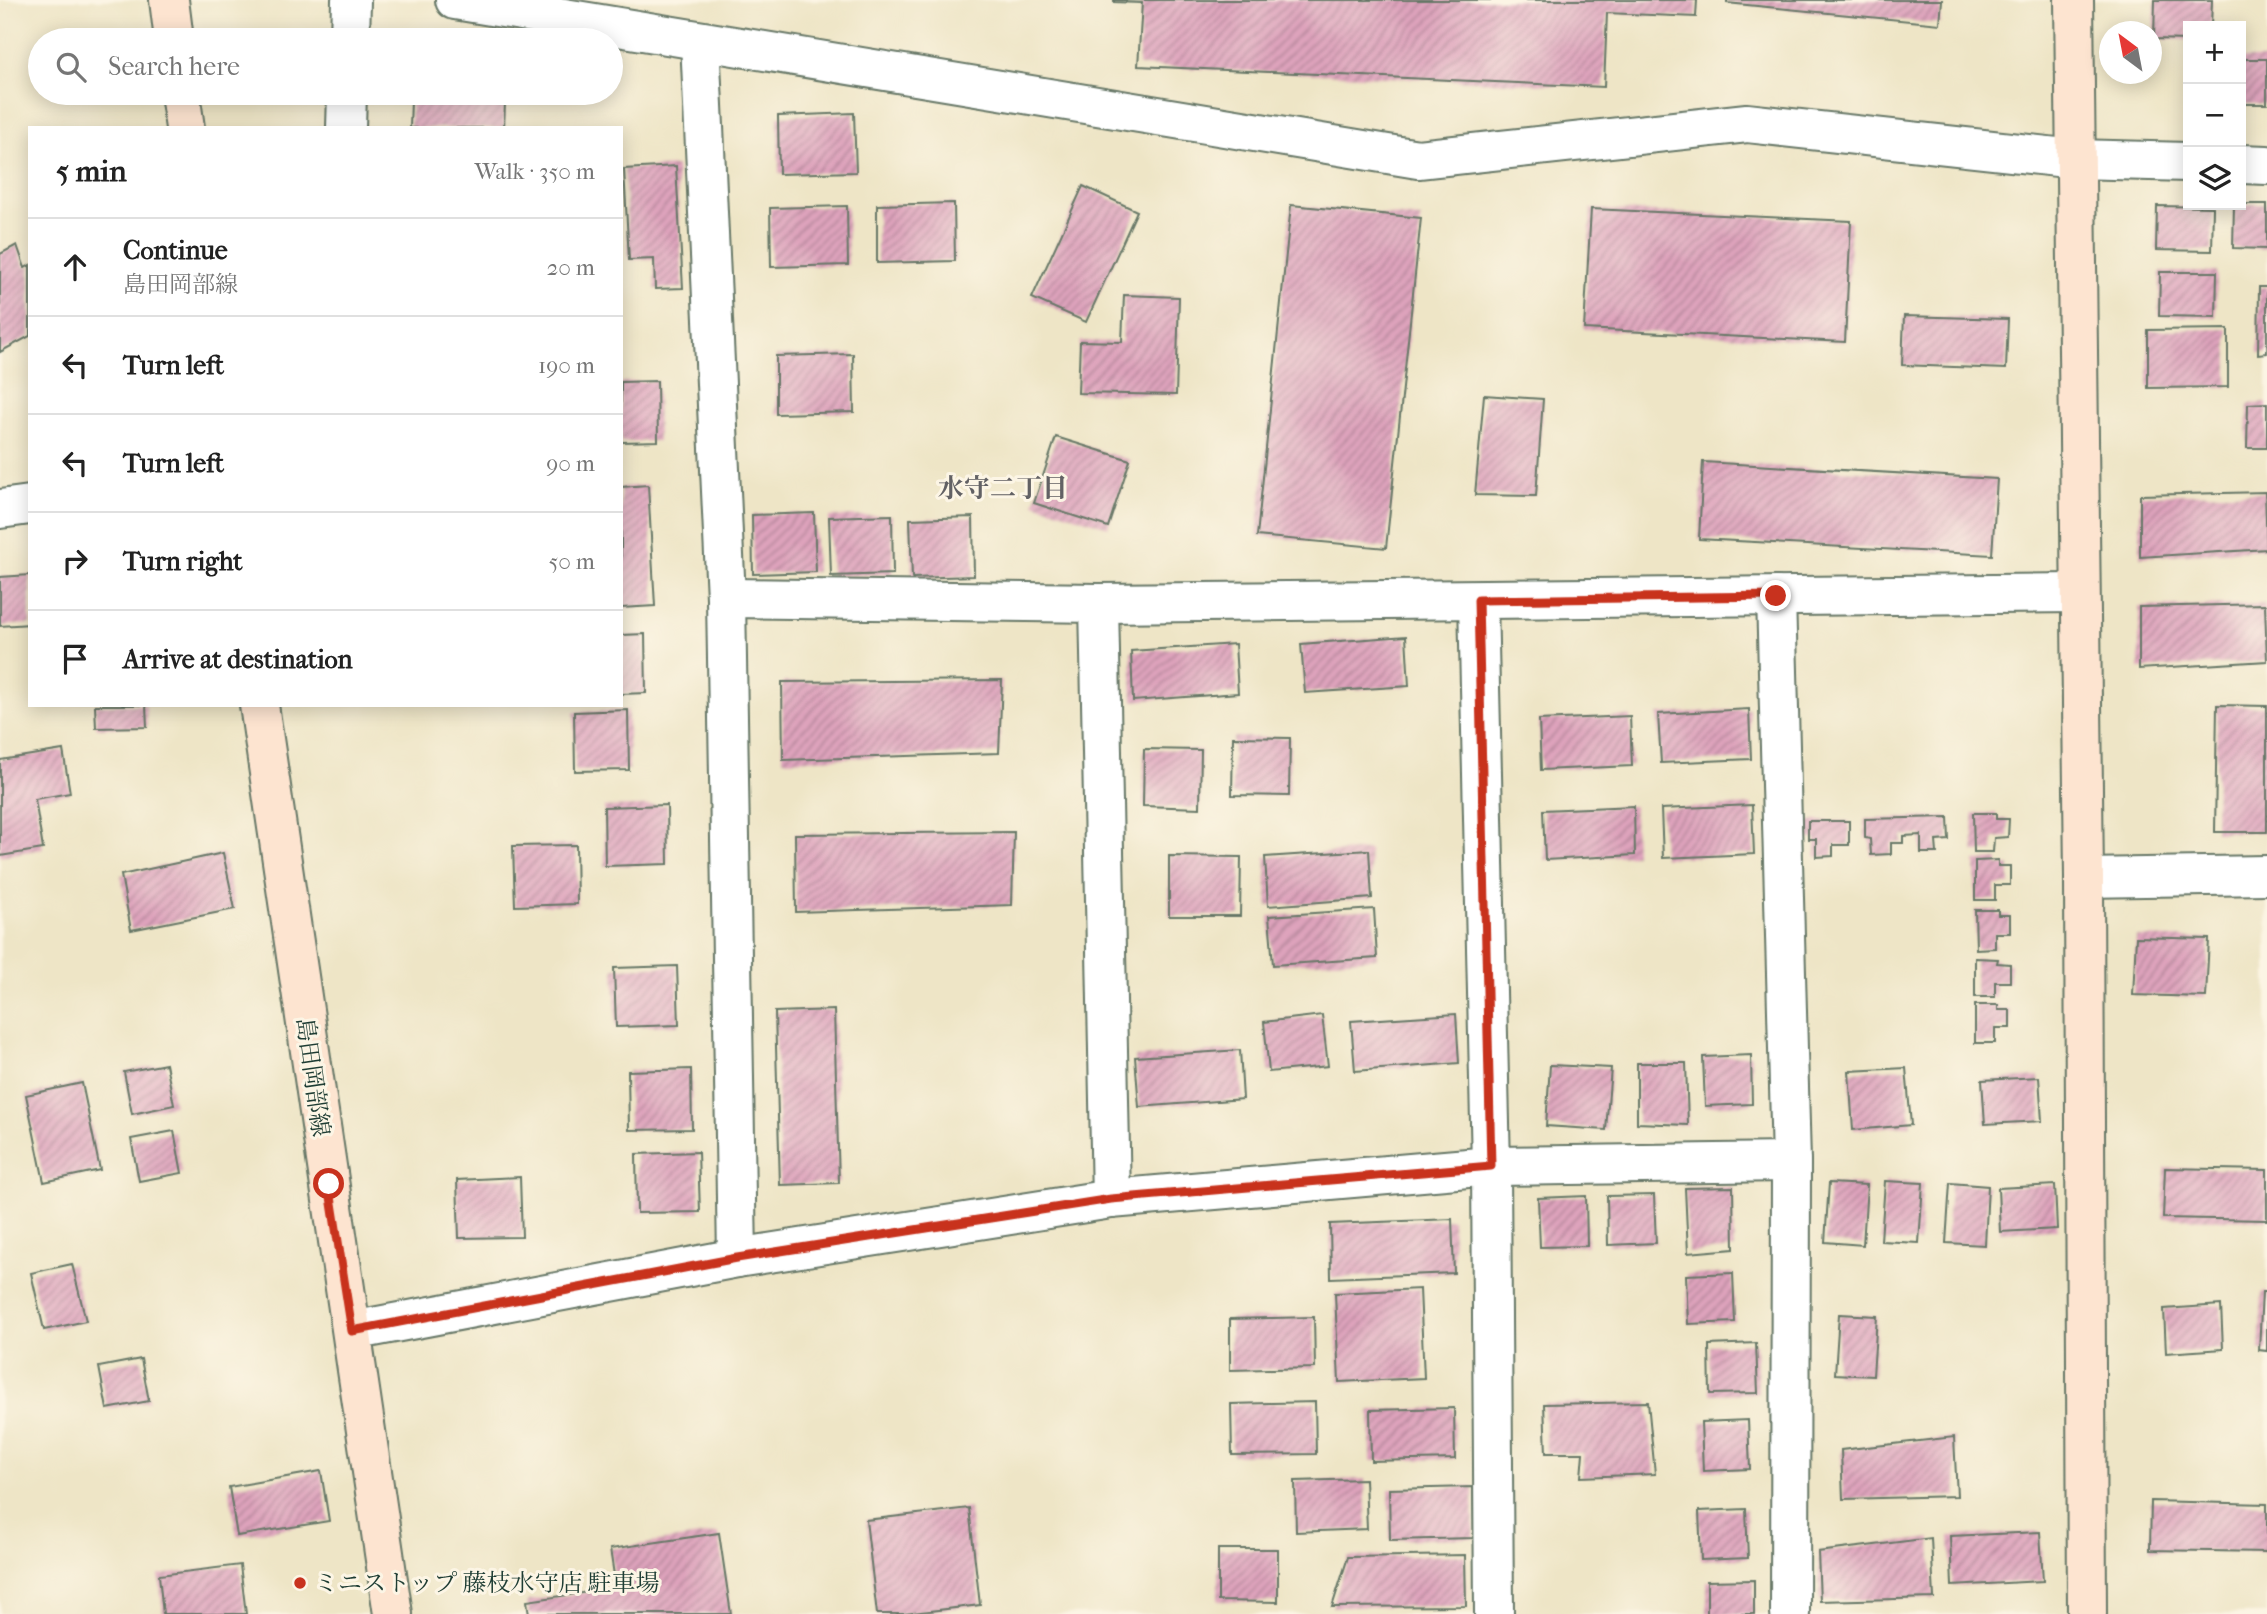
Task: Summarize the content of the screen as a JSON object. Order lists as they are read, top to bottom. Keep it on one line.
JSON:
{"streets":{"street":["島田岡部線"]},"districts":["水守二丁目"],"places":["ミニストップ 藤枝水守店 駐車場"],"north":"top left","page":{"map_buttons":["+","−"],"search":"Search here","heading":["5 min","Walk · 350 m"],"list":[["Continue","島田岡部線","20 m"],["Turn left","190 m"],["Turn left","90 m"],["Turn right","50 m"],"Arrive at destination"]}}
